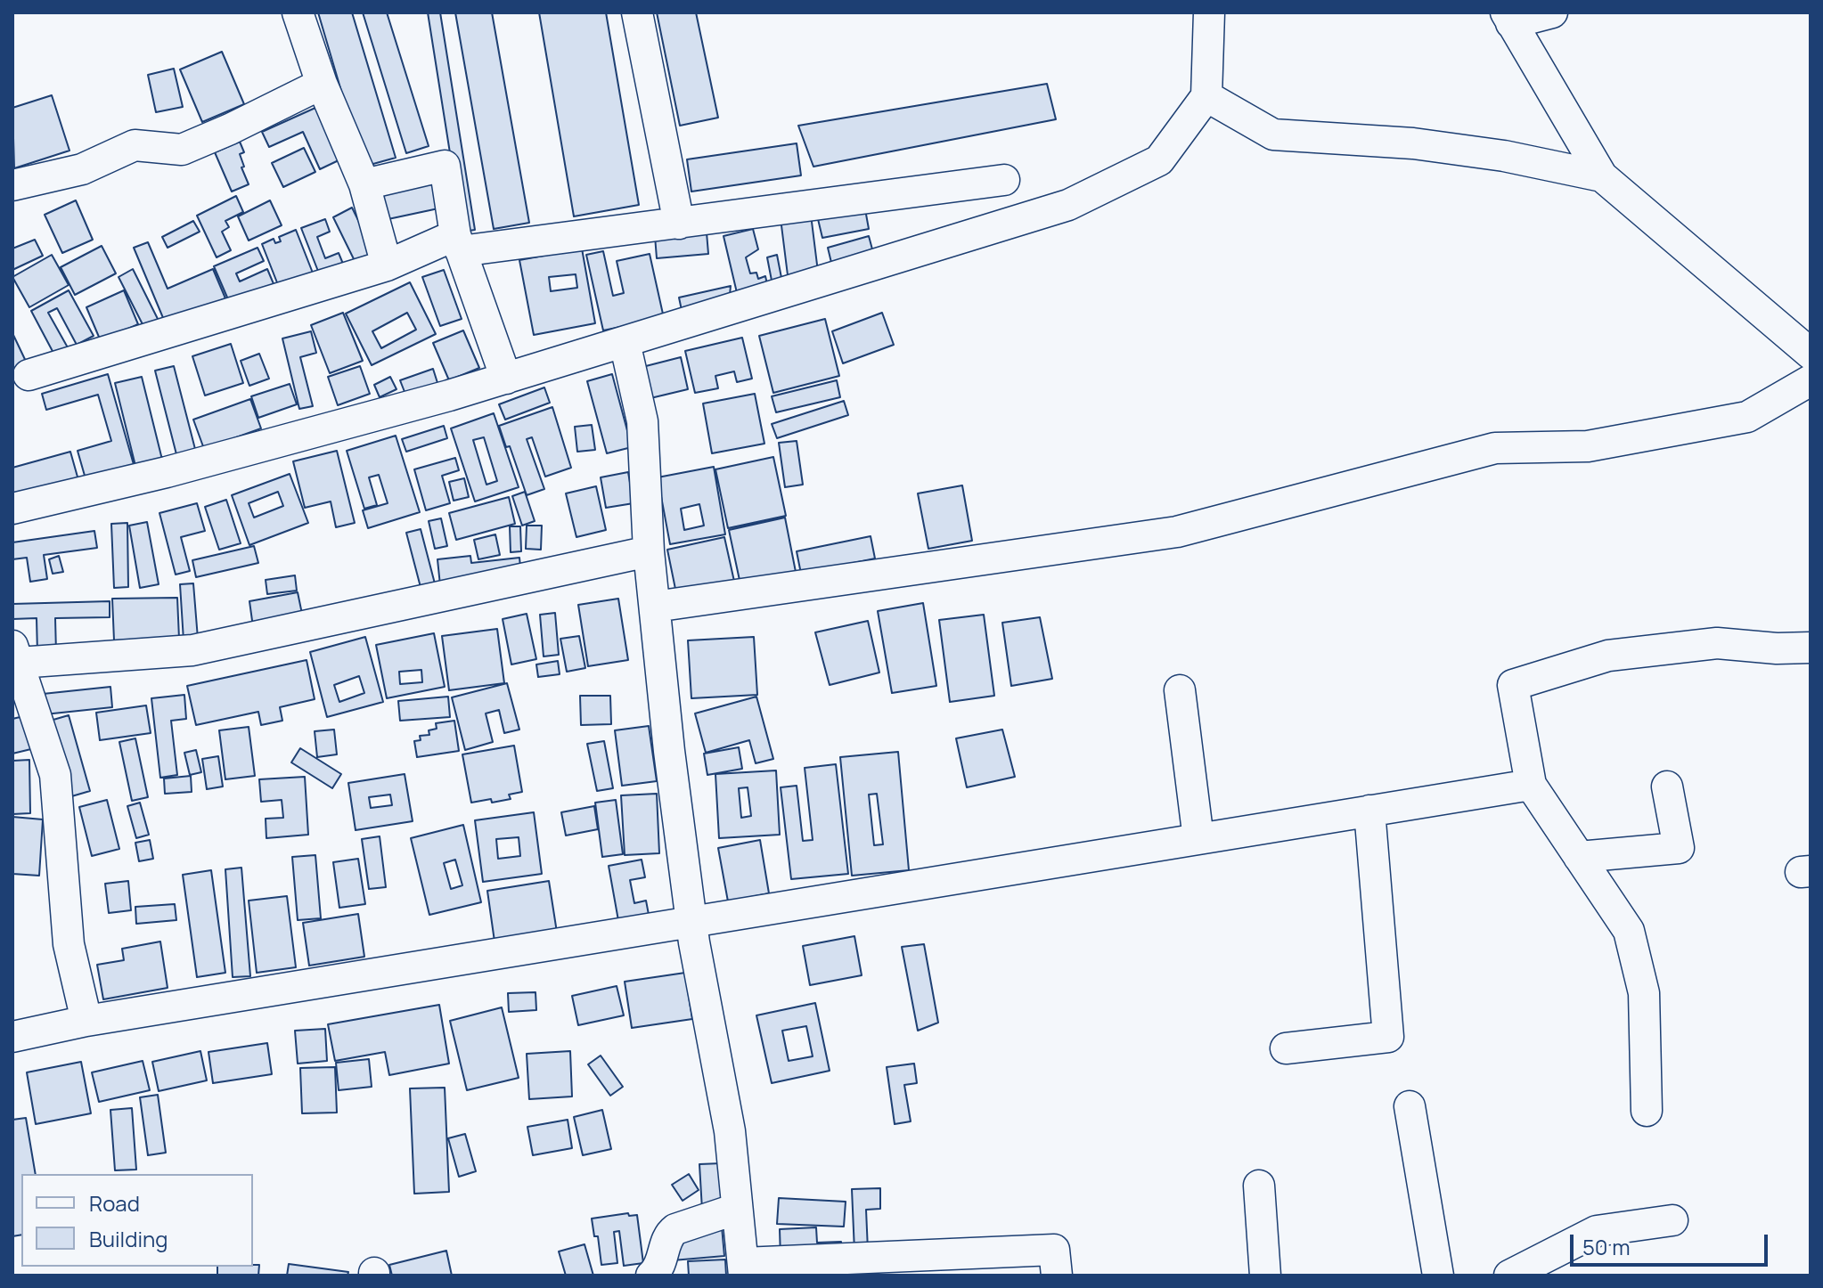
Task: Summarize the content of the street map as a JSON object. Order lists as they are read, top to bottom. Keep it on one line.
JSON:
{"legend":["Road","Building"],"scale_bar":"50 m"}
